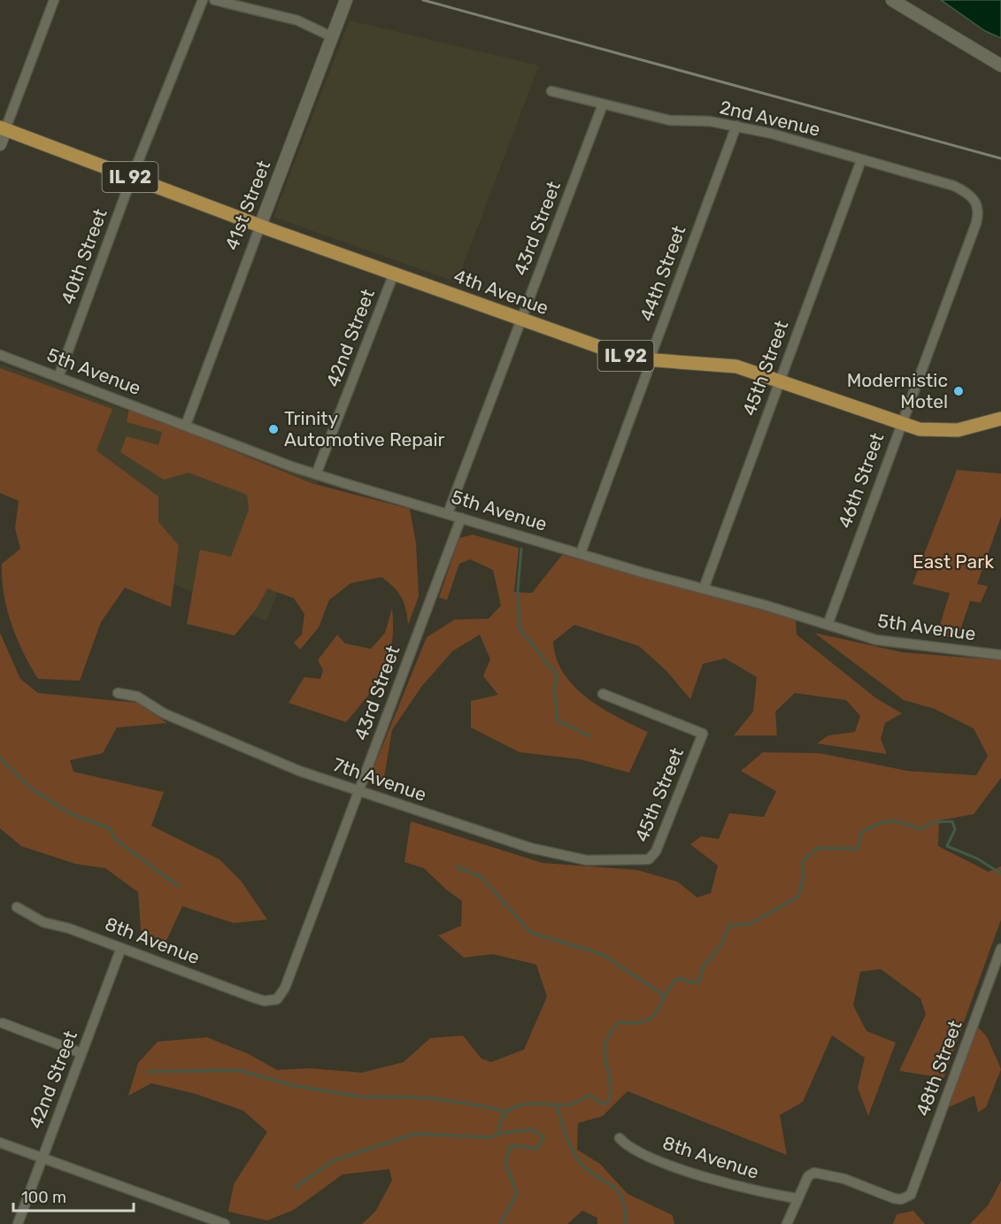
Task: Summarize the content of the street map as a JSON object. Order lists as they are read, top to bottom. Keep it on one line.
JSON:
{"streets":{"main road":["IL 92","4th Avenue"],"street":["2nd Avenue","41st Street","43rd Street","40th Street","44th Street","42nd Street","45th Street","5th Avenue","46th Street","7th Avenue","8th Avenue","48th Street"]},"crossings":[["2nd Avenue","43rd Street"],["2nd Avenue","44th Street"],["2nd Avenue","45th Street"],["2nd Avenue","46th Street"],["41st Street","4th Avenue"],["41st Street","5th Avenue"],["43rd Street","4th Avenue"],["43rd Street","5th Avenue"],["43rd Street","7th Avenue"],["43rd Street","8th Avenue"],["40th Street","4th Avenue"],["40th Street","5th Avenue"],["44th Street","4th Avenue"],["44th Street","5th Avenue"],["4th Avenue","42nd Street"],["4th Avenue","45th Street"],["4th Avenue","46th Street"],["42nd Street","5th Avenue"],["42nd Street","8th Avenue"],["45th Street","5th Avenue"],["45th Street","7th Avenue"],["5th Avenue","46th Street"],["8th Avenue","48th Street"]],"parks":["East Park"],"places":["Modernistic Motel","Trinity Automotive Repair"],"scale_bar":"100 m"}
